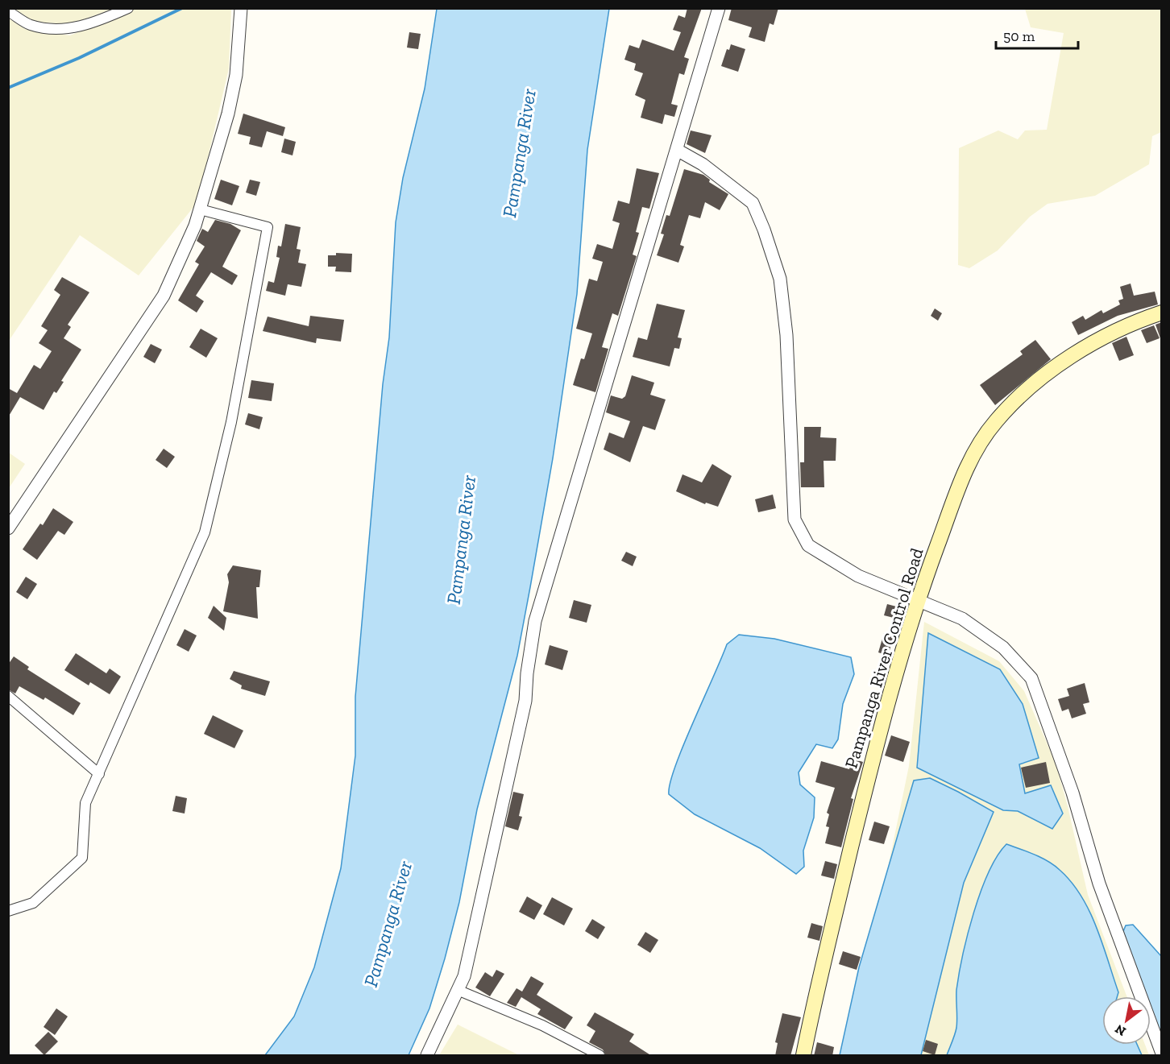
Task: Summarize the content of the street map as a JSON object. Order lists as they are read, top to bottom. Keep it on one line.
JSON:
{"streets":{"main road":["Pampanga River Control Road"]},"water":["Pampanga River"],"scale_bar":"50 m","north":"bottom left"}
